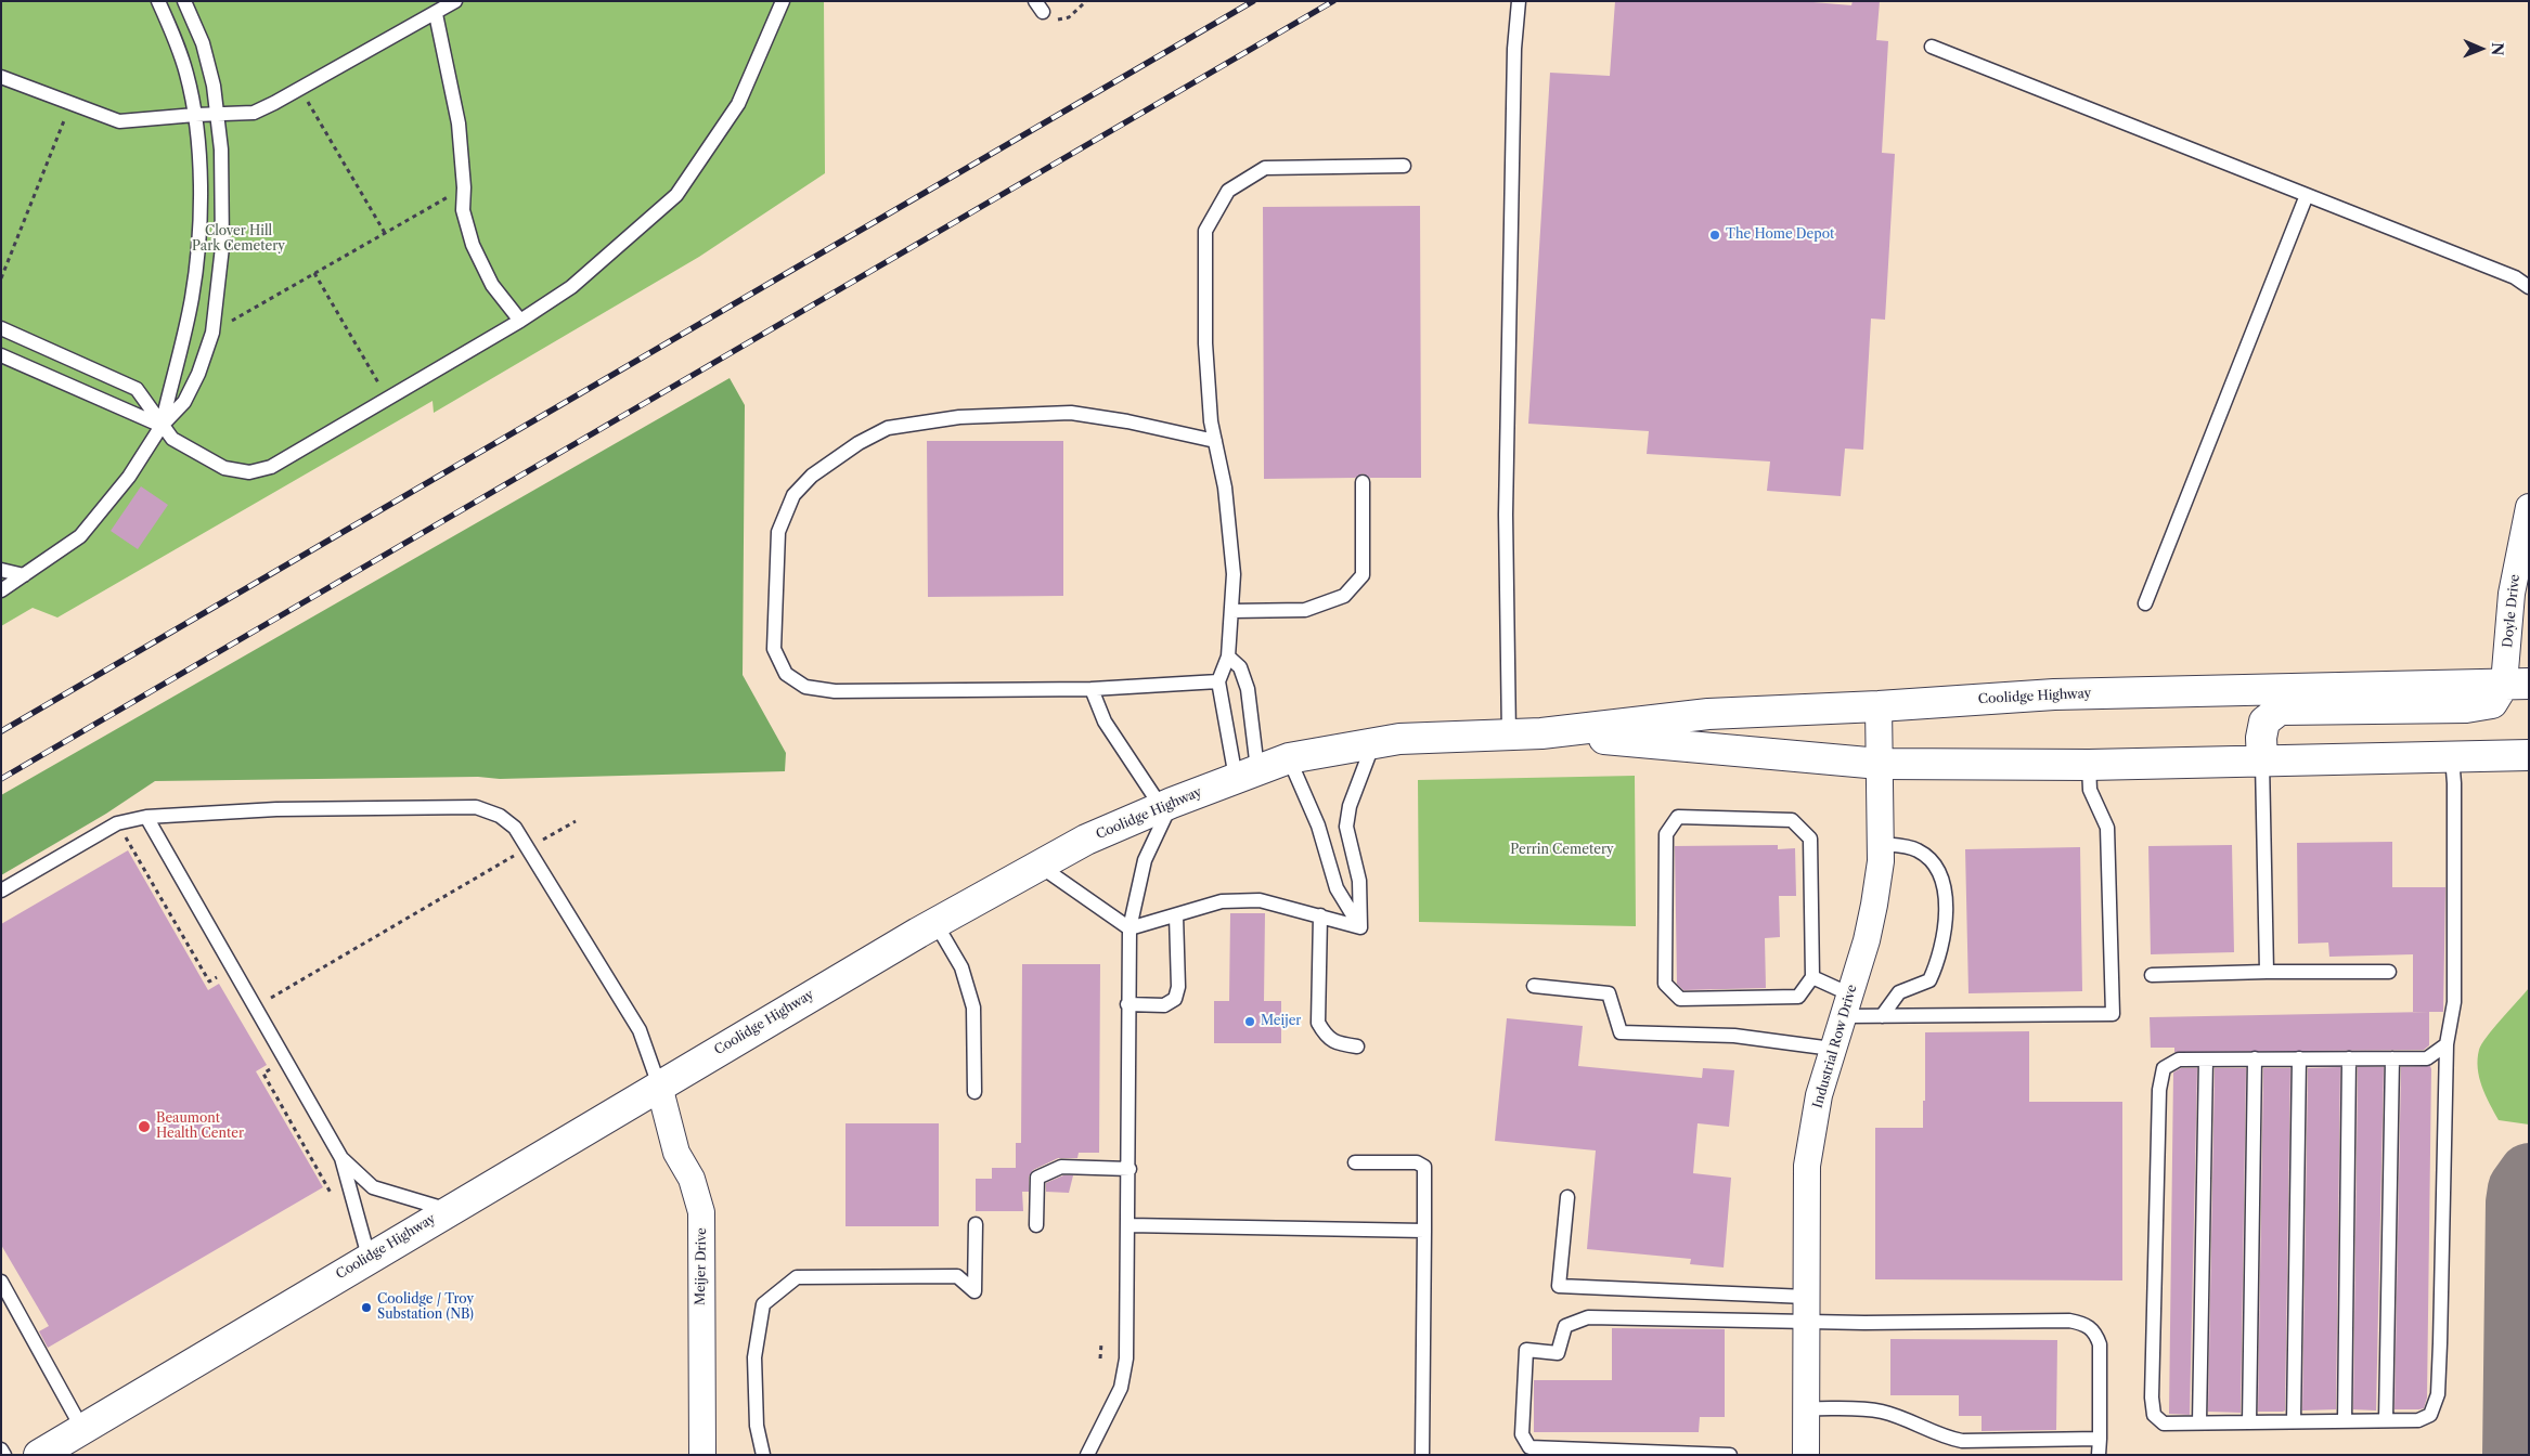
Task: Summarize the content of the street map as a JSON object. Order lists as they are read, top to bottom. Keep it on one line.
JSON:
{"streets":{"main road":["Coolidge Highway"],"street":["Doyle Drive","Industrial Row Drive","Meijer Drive"]},"crossings":[["Doyle Drive","Coolidge Highway"],["Coolidge Highway","Industrial Row Drive"],["Coolidge Highway","Meijer Drive"]],"parks":["Clover Hill Park Cemetery","Perrin Cemetery"],"places":["The Home Depot","Meijer","Beaumont Health Center","Coolidge / Troy Substation (NB)"],"north":"right"}
